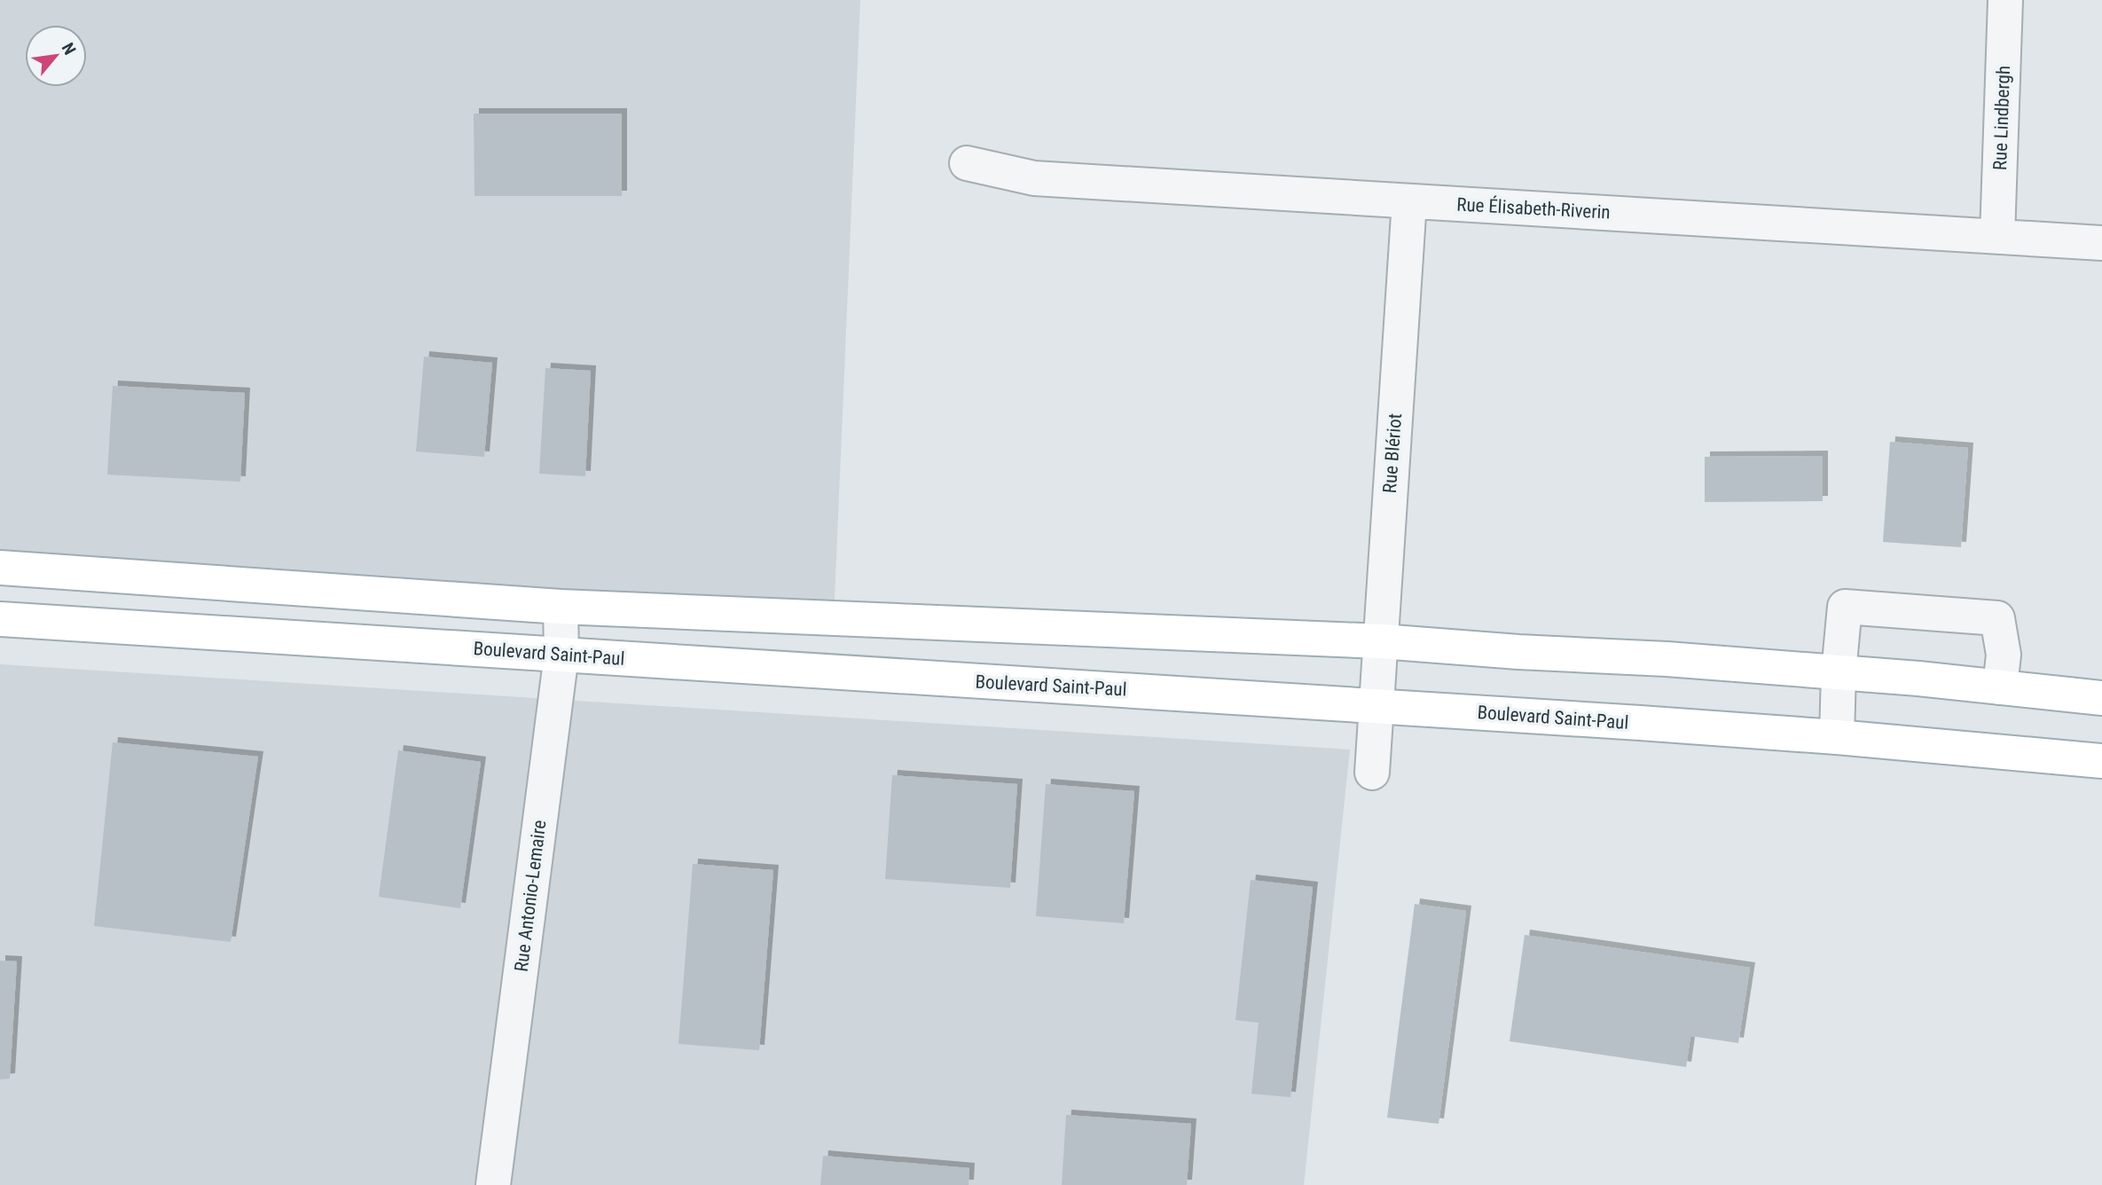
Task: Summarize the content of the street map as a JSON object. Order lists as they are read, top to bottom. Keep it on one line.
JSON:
{"streets":{"main road":["Boulevard Saint-Paul"],"street":["Rue Lindbergh","Rue Élisabeth-Riverin","Rue Blériot","Rue Antonio-Lemaire"]},"crossings":[["Rue Lindbergh","Rue Élisabeth-Riverin"],["Rue Élisabeth-Riverin","Rue Blériot"],["Rue Blériot","Boulevard Saint-Paul"],["Boulevard Saint-Paul","Rue Antonio-Lemaire"]],"north":"top right"}
